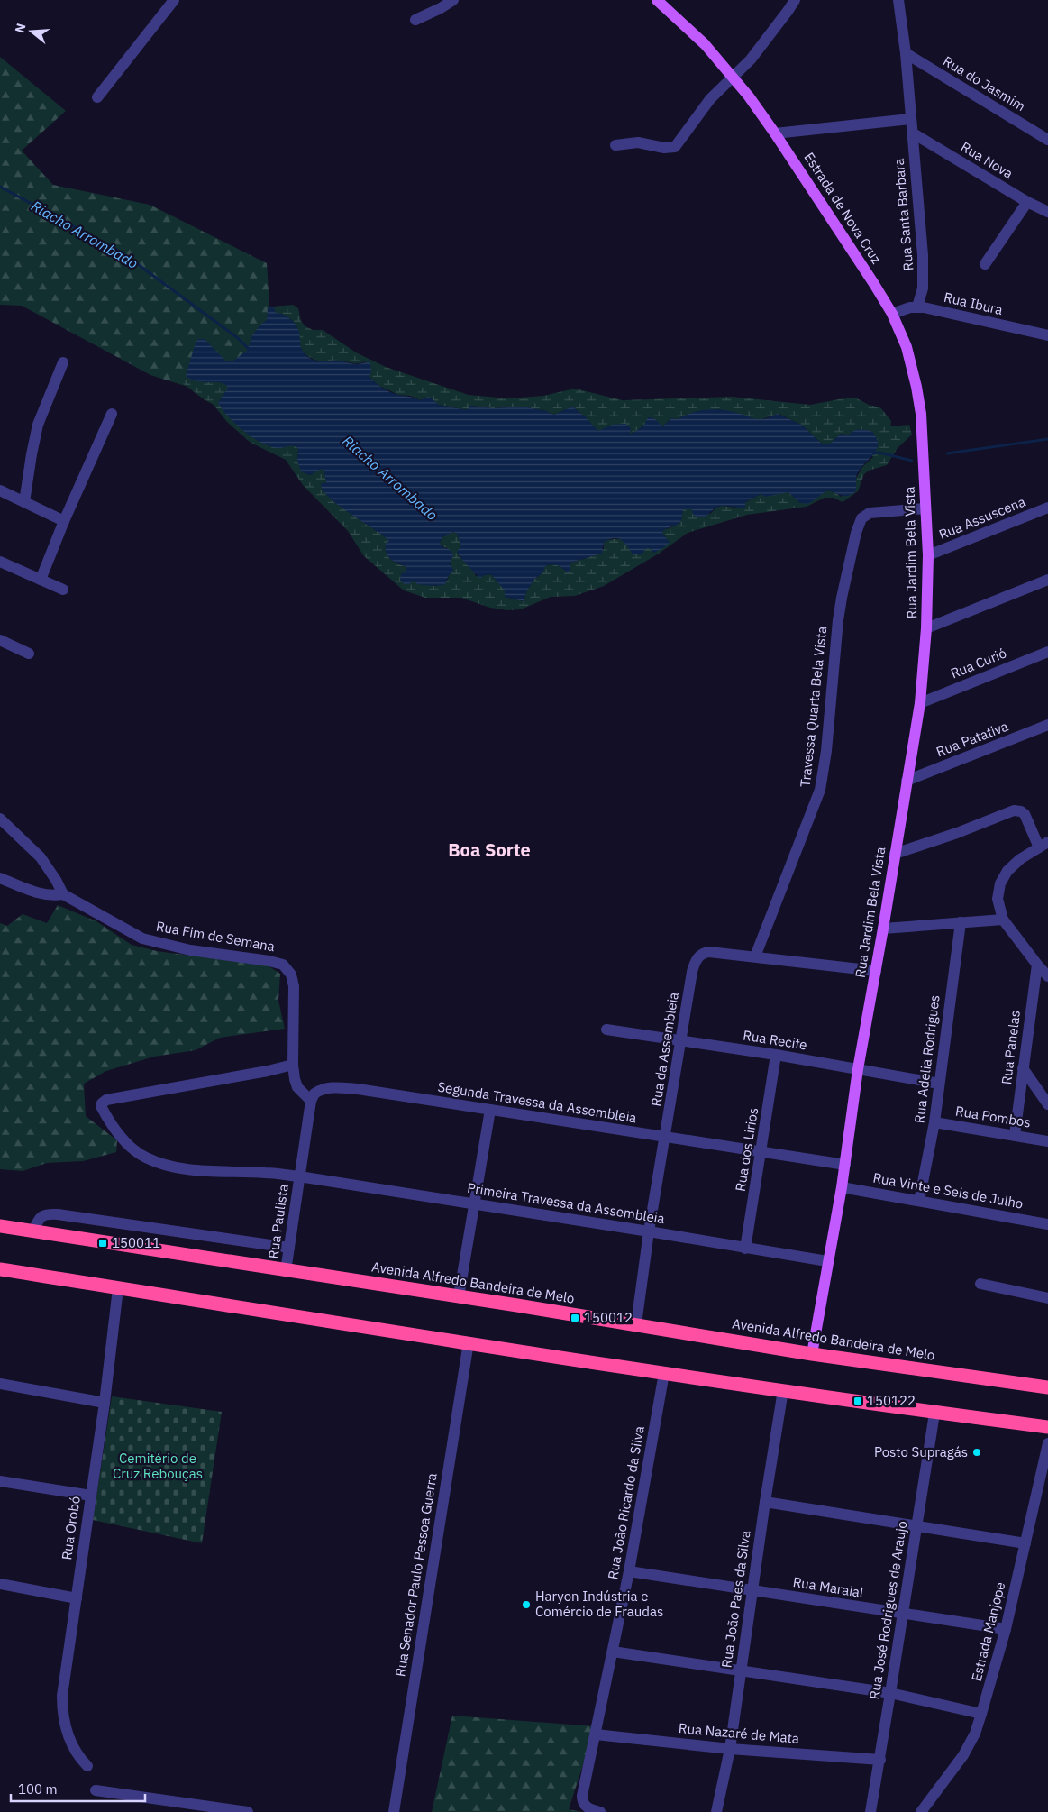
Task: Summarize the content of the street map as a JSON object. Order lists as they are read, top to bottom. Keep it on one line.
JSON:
{"streets":{"highway":["Avenida Alfredo Bandeira de Melo"],"main road":["Estrada de Nova Cruz","Rua Jardim Bela Vista"],"street":["Rua do Jasmim","Rua Nova","Rua Santa Barbara","Rua Ibura","Rua Assuscena","Rua Curió","Travessa Quarta Bela Vista","Rua Patativa","Rua Fim de Semana","Rua Recife","Rua Panelas","Rua da Assembleia","Rua Adelia Rodrigues","Segunda Travessa da Assembleia","Rua Pombos","Rua dos Lirios","Rua Vinte e Seis de Julho","Primeira Travessa da Assembleia","Rua Paulista","Rua João Ricardo da Silva","Rua Orobó","Rua Senador Paulo Pessoa Guerra","Rua Maraial","Rua João Paes da Silva","Rua José Rodrigues de Araujo","Estrada Manjope","Rua Nazaré de Mata"]},"crossings":[["Rua do Jasmim","Rua Santa Barbara"],["Rua Nova","Rua Santa Barbara"],["Estrada de Nova Cruz","Rua Ibura"],["Estrada de Nova Cruz","Rua Jardim Bela Vista"],["Rua Santa Barbara","Rua Ibura"],["Rua Assuscena","Rua Jardim Bela Vista"],["Rua Jardim Bela Vista","Rua Curió"],["Rua Jardim Bela Vista","Travessa Quarta Bela Vista"],["Rua Jardim Bela Vista","Rua Patativa"],["Rua Jardim Bela Vista","Rua Recife"],["Rua Jardim Bela Vista","Rua da Assembleia"],["Rua Jardim Bela Vista","Segunda Travessa da Assembleia"],["Rua Jardim Bela Vista","Rua Vinte e Seis de Julho"],["Rua Jardim Bela Vista","Primeira Travessa da Assembleia"],["Rua Jardim Bela Vista","Avenida Alfredo Bandeira de Melo"],["Travessa Quarta Bela Vista","Rua da Assembleia"],["Rua Fim de Semana","Segunda Travessa da Assembleia"],["Rua Fim de Semana","Primeira Travessa da Assembleia"],["Rua Fim de Semana","Rua Paulista"],["Rua Recife","Rua da Assembleia"],["Rua Recife","Rua Adelia Rodrigues"],["Rua Recife","Rua dos Lirios"],["Rua Panelas","Rua Pombos"],["Rua da Assembleia","Segunda Travessa da Assembleia"],["Rua da Assembleia","Primeira Travessa da Assembleia"],["Rua da Assembleia","Avenida Alfredo Bandeira de Melo"],["Rua Adelia Rodrigues","Rua Pombos"],["Rua Adelia Rodrigues","Rua Vinte e Seis de Julho"],["Segunda Travessa da Assembleia","Rua dos Lirios"],["Segunda Travessa da Assembleia","Rua Paulista"],["Rua dos Lirios","Primeira Travessa da Assembleia"],["Primeira Travessa da Assembleia","Rua Paulista"],["Rua Paulista","Avenida Alfredo Bandeira de Melo"],["Rua João Ricardo da Silva","Rua Maraial"],["Rua João Ricardo da Silva","Rua Nazaré de Mata"],["Rua Maraial","Rua João Paes da Silva"],["Rua Maraial","Rua José Rodrigues de Araujo"],["Rua Maraial","Estrada Manjope"],["Rua João Paes da Silva","Rua Nazaré de Mata"],["Rua José Rodrigues de Araujo","Rua Nazaré de Mata"]],"districts":["Boa Sorte"],"water":["Riacho Arrombado"],"parks":["Cemitério de Cruz Rebouças"],"places":{"transit":["150011","150012","150122"],"other":["Posto Supragás","Haryon Indústria e Comércio de Fraudas"]},"scale_bar":"100 m","north":"left"}
